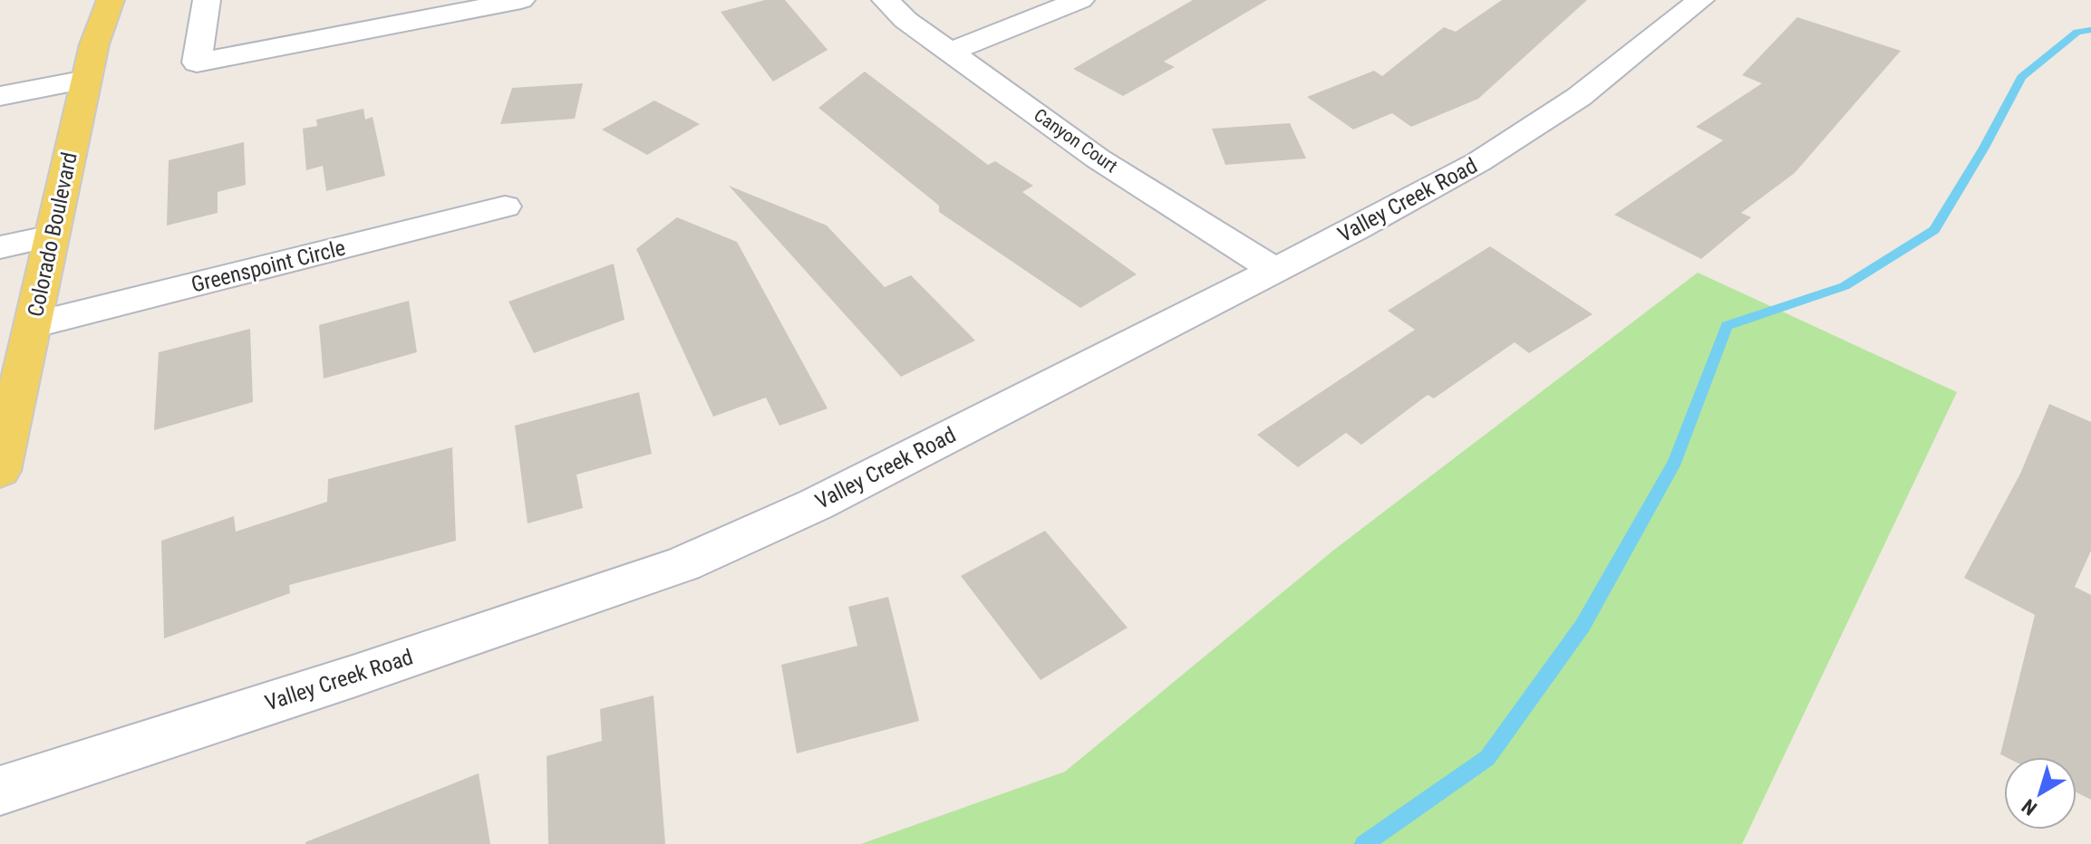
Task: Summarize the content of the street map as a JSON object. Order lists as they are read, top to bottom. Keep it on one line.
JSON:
{"streets":{"main road":["Colorado Boulevard"],"street":["Canyon Court","Valley Creek Road","Greenspoint Circle"]},"crossings":[["Canyon Court","Valley Creek Road"],["Colorado Boulevard","Greenspoint Circle"]],"north":"bottom left"}
